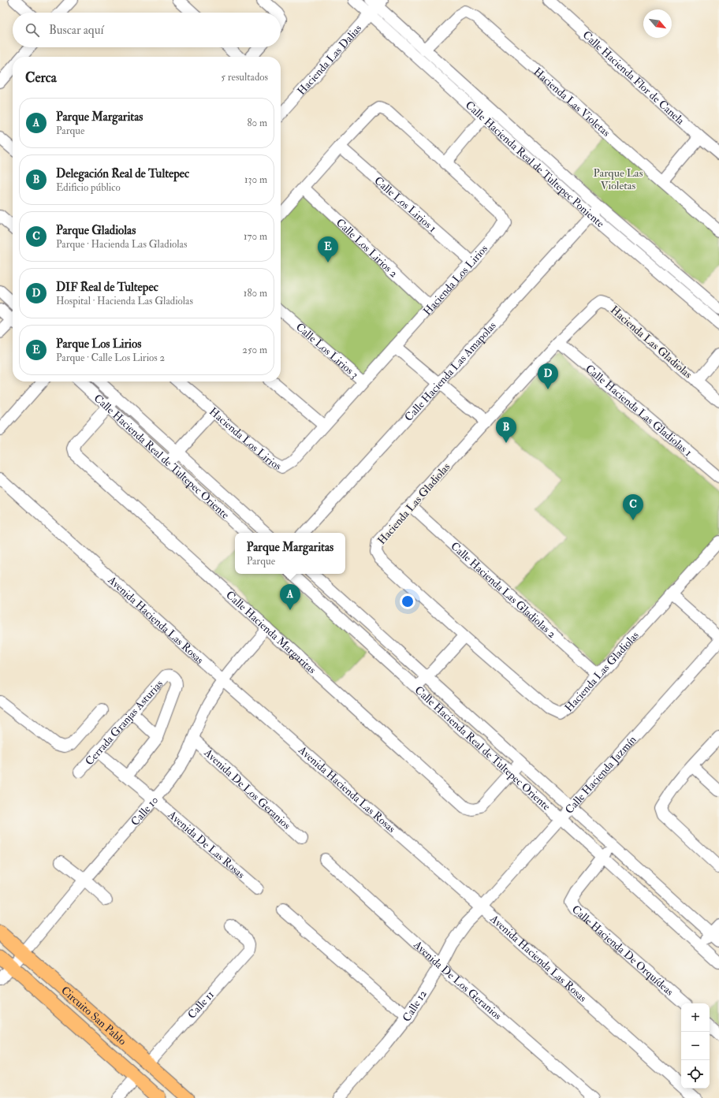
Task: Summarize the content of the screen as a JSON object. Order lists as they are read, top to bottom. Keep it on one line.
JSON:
{"streets":{"main road":["Circuito San Pablo"],"street":["Hacienda Las Dalias","Calle Hacienda Flor de Canela","Hacienda Las Violetas","Calle Hacienda Real de Tultepec Poniente","Calle Los Lirios 1","Calle Los Lirios 2","Hacienda Los Lirios","Hacienda Las Gladiolas","Calle Los Lirios 3","Calle Hacienda Las Amapolas","Calle Hacienda Las Gladiolas 1","Calle Hacienda Real de Tultepec Oriente","Calle Hacienda Las Gladiolas 2","Avenida Hacienda Las Rosas","Calle Hacienda Margaritas","Cerrada Granjas Asturias","Calle Hacienda Jazmín","Avenida De Los Geranios","Calle 10","Avenida De Las Rosas","Calle Hacienda De Orquídeas","Calle 11","Calle 12"]},"crossings":[["Hacienda Las Dalias","Calle Hacienda Real de Tultepec Poniente"],["Hacienda Las Violetas","Calle Hacienda Real de Tultepec Poniente"],["Calle Hacienda Real de Tultepec Poniente","Calle Hacienda Las Amapolas"],["Calle Los Lirios 1","Hacienda Los Lirios"],["Calle Los Lirios 2","Hacienda Los Lirios"],["Hacienda Los Lirios","Calle Los Lirios 3"],["Hacienda Las Gladiolas","Calle Hacienda Las Gladiolas 1"],["Hacienda Las Gladiolas","Calle Hacienda Las Gladiolas 2"],["Calle Hacienda Real de Tultepec Oriente","Calle Hacienda Margaritas"],["Calle Hacienda Real de Tultepec Oriente","Calle Hacienda Jazmín"],["Calle Hacienda Real de Tultepec Oriente","Calle Hacienda De Orquídeas"],["Avenida Hacienda Las Rosas","Calle Hacienda Jazmín"],["Avenida Hacienda Las Rosas","Calle 10"],["Avenida Hacienda Las Rosas","Calle 12"],["Calle Hacienda Margaritas","Calle 10"],["Cerrada Granjas Asturias","Avenida De Las Rosas"],["Calle Hacienda Jazmín","Calle 12"],["Avenida De Los Geranios","Calle 10"],["Avenida De Los Geranios","Calle 12"],["Calle 10","Avenida De Las Rosas"],["Calle 10","Circuito San Pablo"],["Calle 11","Circuito San Pablo"]],"parks":["Parque Las Violetas"],"north":"bottom right","page":{"search":"Buscar aquí","heading":["Cerca","5 resultados"],"list":[{"mark":"A","name":"Parque Margaritas","note":"Parque","value":"80 m"},{"mark":"B","name":"Delegación Real de Tultepec","note":"Edificio público","value":"130 m"},{"mark":"C","name":"Parque Gladiolas","note":"Parque · Hacienda Las Gladiolas","value":"170 m"},{"mark":"D","name":"DIF Real de Tultepec","note":"Hospital · Hacienda Las Gladiolas","value":"180 m"},{"mark":"E","name":"Parque Los Lirios","note":"Parque · Calle Los Lirios 2","value":"250 m"}],"pins":["E","D","B","C","A"],"popup":["Parque Margaritas","Parque"],"map_buttons":["+","−"]}}
